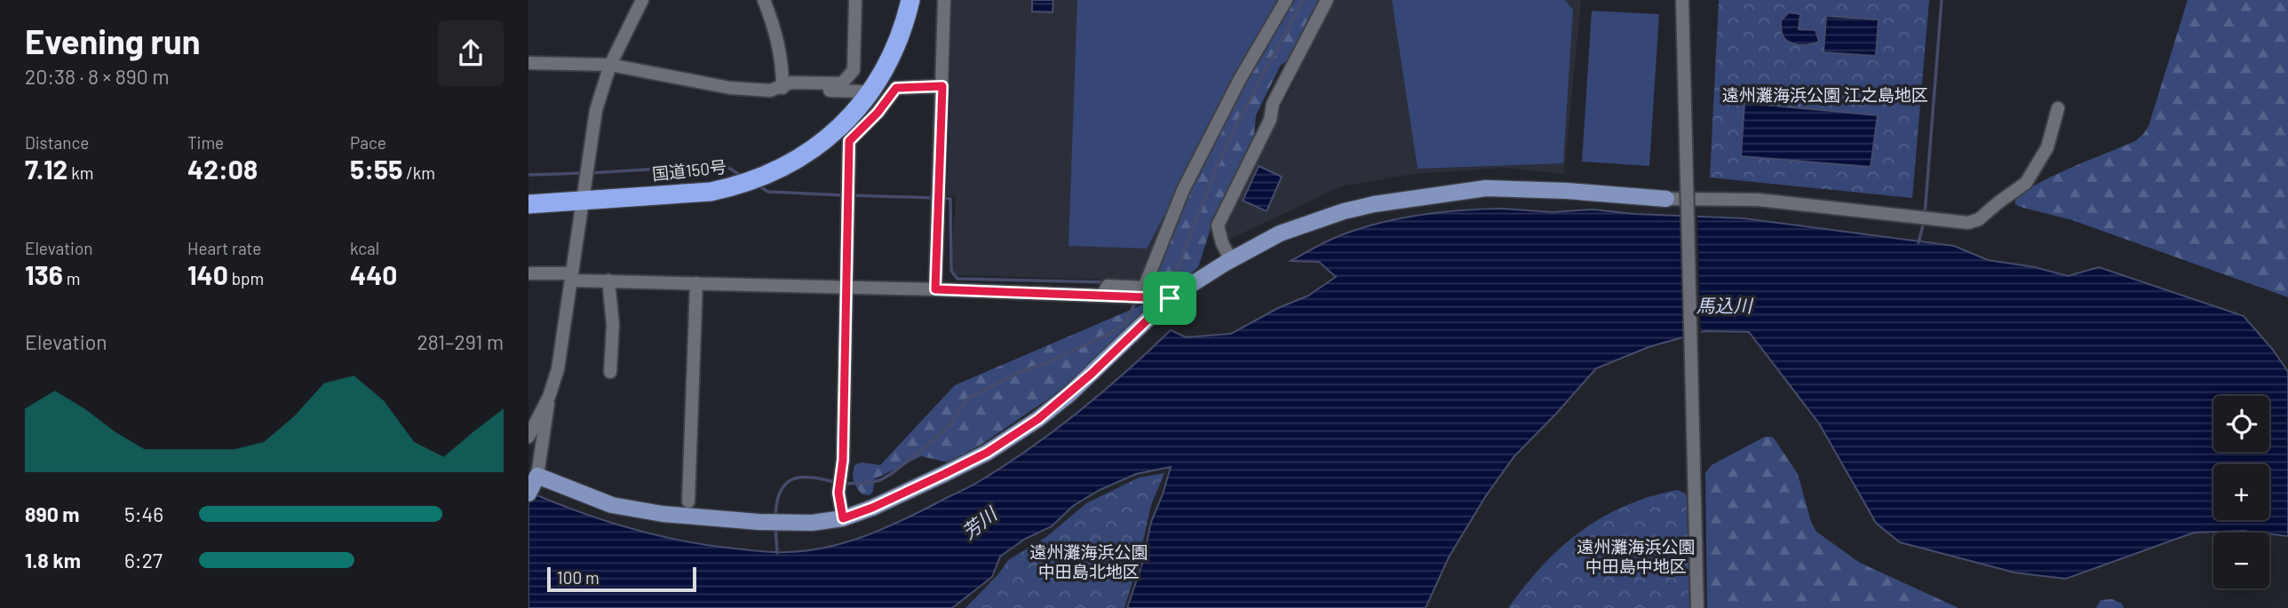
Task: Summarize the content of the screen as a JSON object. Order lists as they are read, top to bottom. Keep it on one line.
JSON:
{"streets":{"highway":["国道150号"]},"water":["馬込川","芳川"],"parks":["遠州灘海浜公園 江之島地区","遠州灘海浜公園 中田島中地区","遠州灘海浜公園 中田島北地区"],"scale_bar":"100 m","page":{"heading":["Evening run","20:38 · 8 × 890 m"],"stats":[["Distance","7.12 km"],["Time","42:08"],["Pace","5:55 /km"],["Elevation","136 m"],["Heart rate","140 bpm"],["kcal","440"]],"chart":["Elevation","281–291 m"],"map_buttons":["+","−"],"list":[{"name":"890 m","note":"5:46"},{"name":"1.8 km","note":"6:27"}],"scale":"100 m"}}
